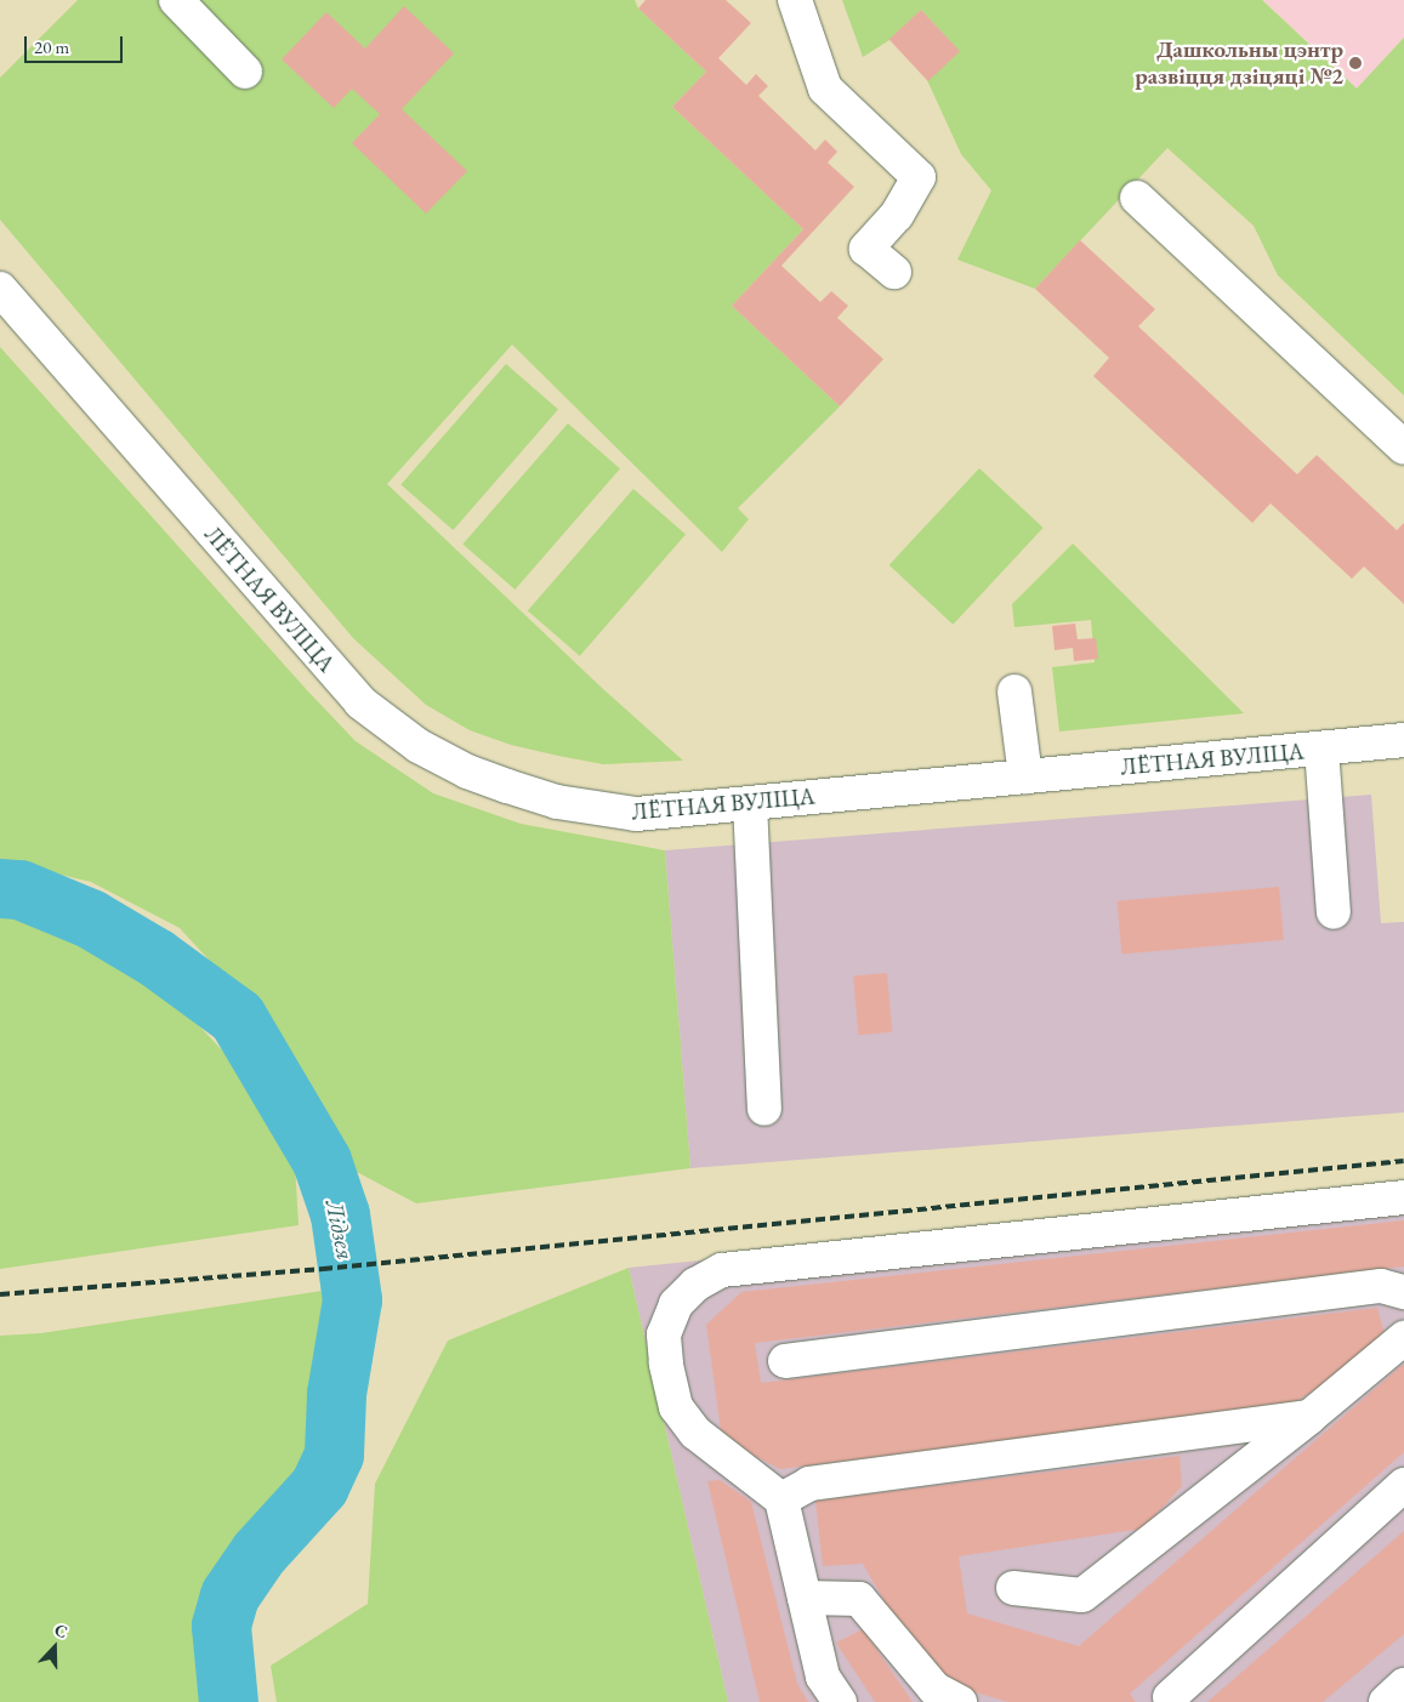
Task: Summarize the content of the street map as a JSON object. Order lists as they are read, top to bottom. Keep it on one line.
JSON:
{"streets":{"street":["ЛЁТНАЯ ВУЛІЦА"]},"water":["Лідзея"],"places":["Дашкольны цэнтр развіцця дзіцяці №2"],"scale_bar":"20 m","north":"top"}
